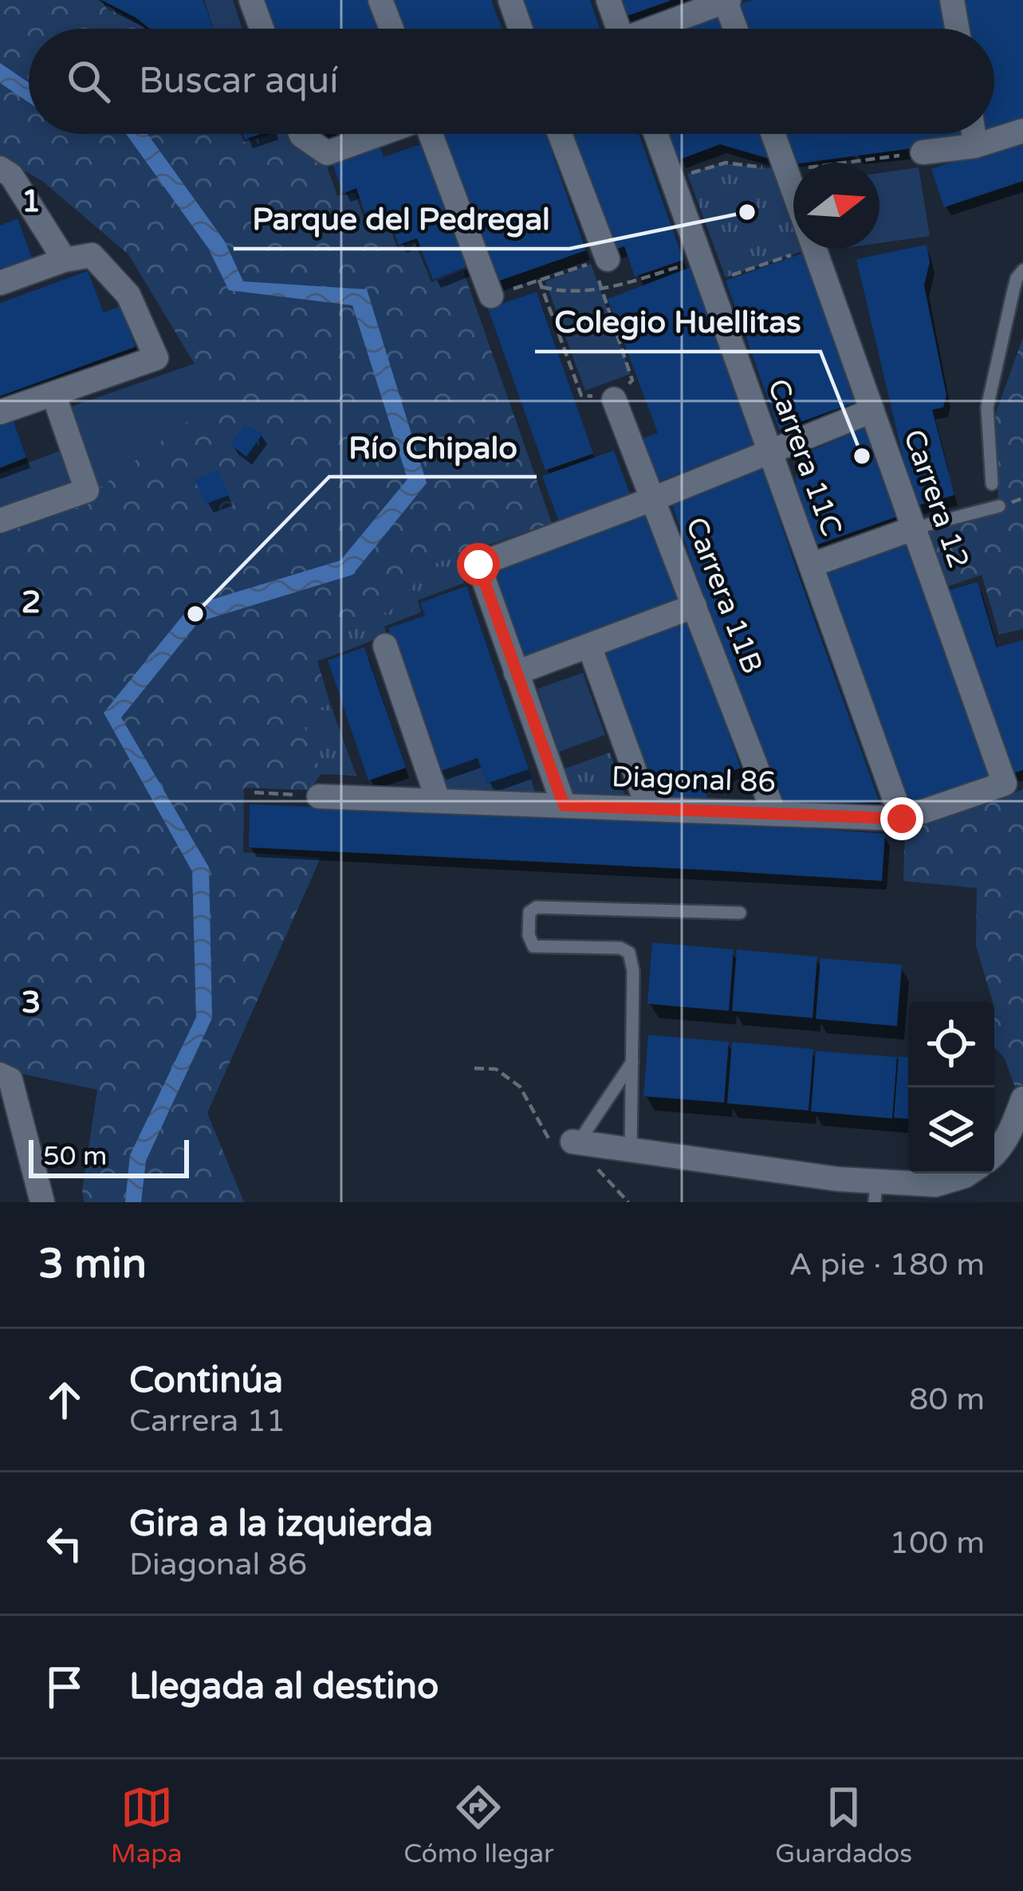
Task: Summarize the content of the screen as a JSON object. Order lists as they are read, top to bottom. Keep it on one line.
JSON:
{"streets":{"street":["Carrera 11C","Carrera 12","Carrera 11B","Diagonal 86"]},"crossings":[["Carrera 11C","Carrera 12"],["Carrera 11C","Diagonal 86"],["Carrera 12","Diagonal 86"],["Carrera 11B","Diagonal 86"]],"places":["Parque del Pedregal","Colegio Huellitas","Río Chipalo"],"scale_bar":"50 m","north":"right","page":{"search":"Buscar aquí","scale":"50 m","heading":["3 min","A pie · 180 m"],"list":[["Continúa","Carrera 11","80 m"],["Gira a la izquierda","Diagonal 86","100 m"],"Llegada al destino"],"nav":["Mapa","Cómo llegar","Guardados"]},"grid":{"rows":["1","2","3"]}}
